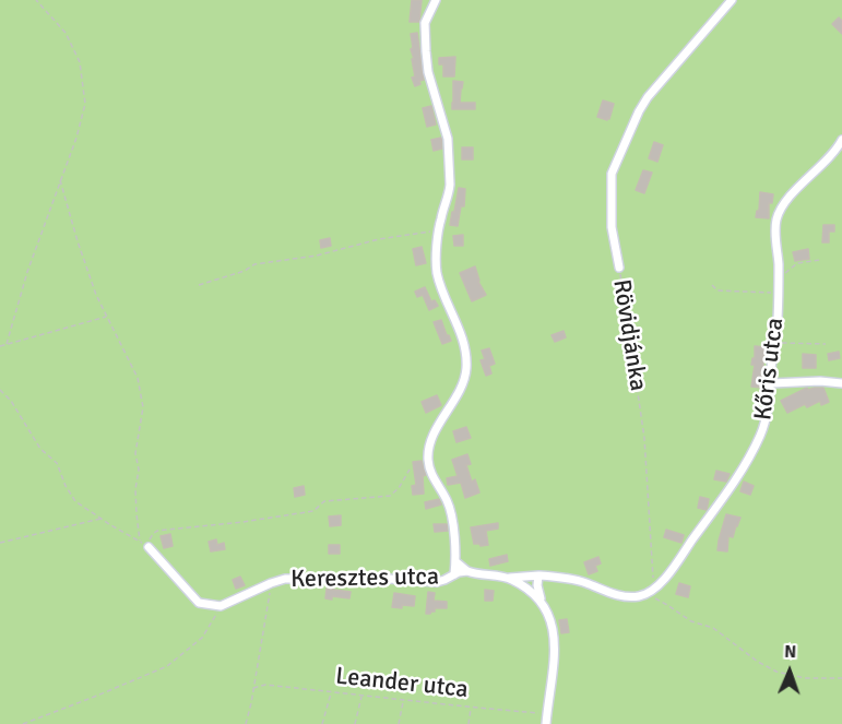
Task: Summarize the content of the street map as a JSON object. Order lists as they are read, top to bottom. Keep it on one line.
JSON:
{"streets":{"street":["Rövidjánka","Kőris utca","Keresztes utca"],"path":["Leander utca"]},"crossings":[["Rövidjánka","Kőris utca"]],"north":"top"}
